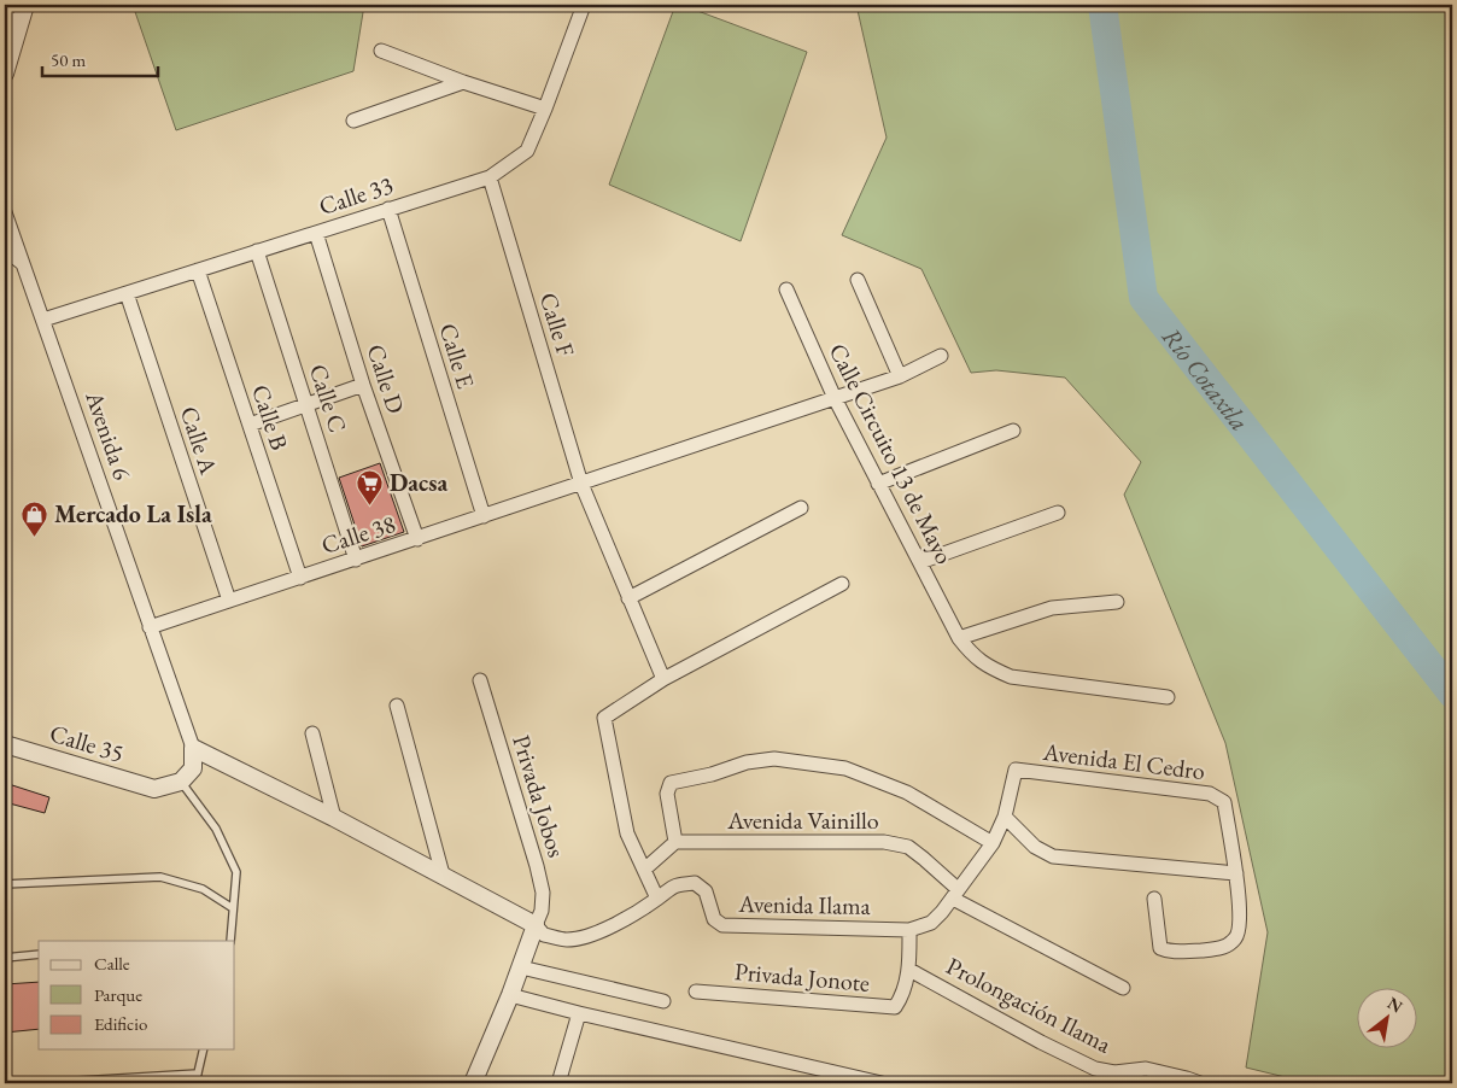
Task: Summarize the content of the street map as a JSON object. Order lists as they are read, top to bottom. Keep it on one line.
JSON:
{"streets":{"street":["Calle 33","Calle F","Calle E","Calle D","Calle C","Calle B","Avenida 6","Calle A","Calle Circuito 13 de Mayo","Calle 38","Calle 35","Avenida El Cedro","Privada Jobos","Avenida Vainillo","Avenida Ilama","Privada Jonote","Prolongación Ilama"]},"crossings":[["Calle 33","Calle F"],["Calle 33","Calle E"],["Calle 33","Calle D"],["Calle 33","Calle C"],["Calle 33","Calle B"],["Calle 33","Avenida 6"],["Calle 33","Calle A"],["Calle F","Calle 38"],["Calle E","Calle 38"],["Calle D","Calle 38"],["Calle C","Calle 38"],["Calle B","Calle 38"],["Avenida 6","Calle 38"],["Calle A","Calle 38"],["Calle Circuito 13 de Mayo","Calle 38"],["Privada Jonote","Prolongación Ilama"]],"water":["Río Cotaxtla"],"places":{"supermarket":["Dacsa"],"shop":["Mercado La Isla"]},"legend":["Calle","Parque","Edificio"],"scale_bar":"50 m","north":"top right"}
